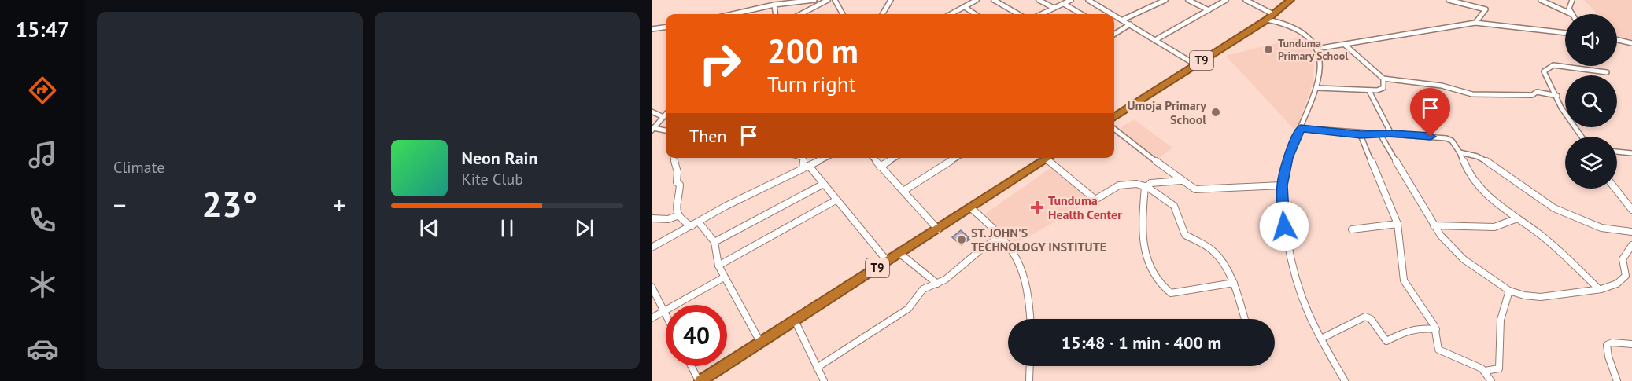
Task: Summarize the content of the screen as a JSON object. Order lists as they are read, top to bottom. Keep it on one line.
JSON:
{"streets":{"highway":["T9"]},"places":{"other":["Tunduma Primary School","Umoja Primary School","ST. JOHN'S TECHNOLOGY INSTITUTE"],"health":["Tunduma Health Center"]},"page":{"tabs":"15:47","tile":"Climate","turn":["200 m","Turn right"],"then":"Then","song":["Neon Rain","Kite Club"],"heat":["−","23°","+"],"limit":"40","trip":"15:48 · 1 min · 400 m"}}
